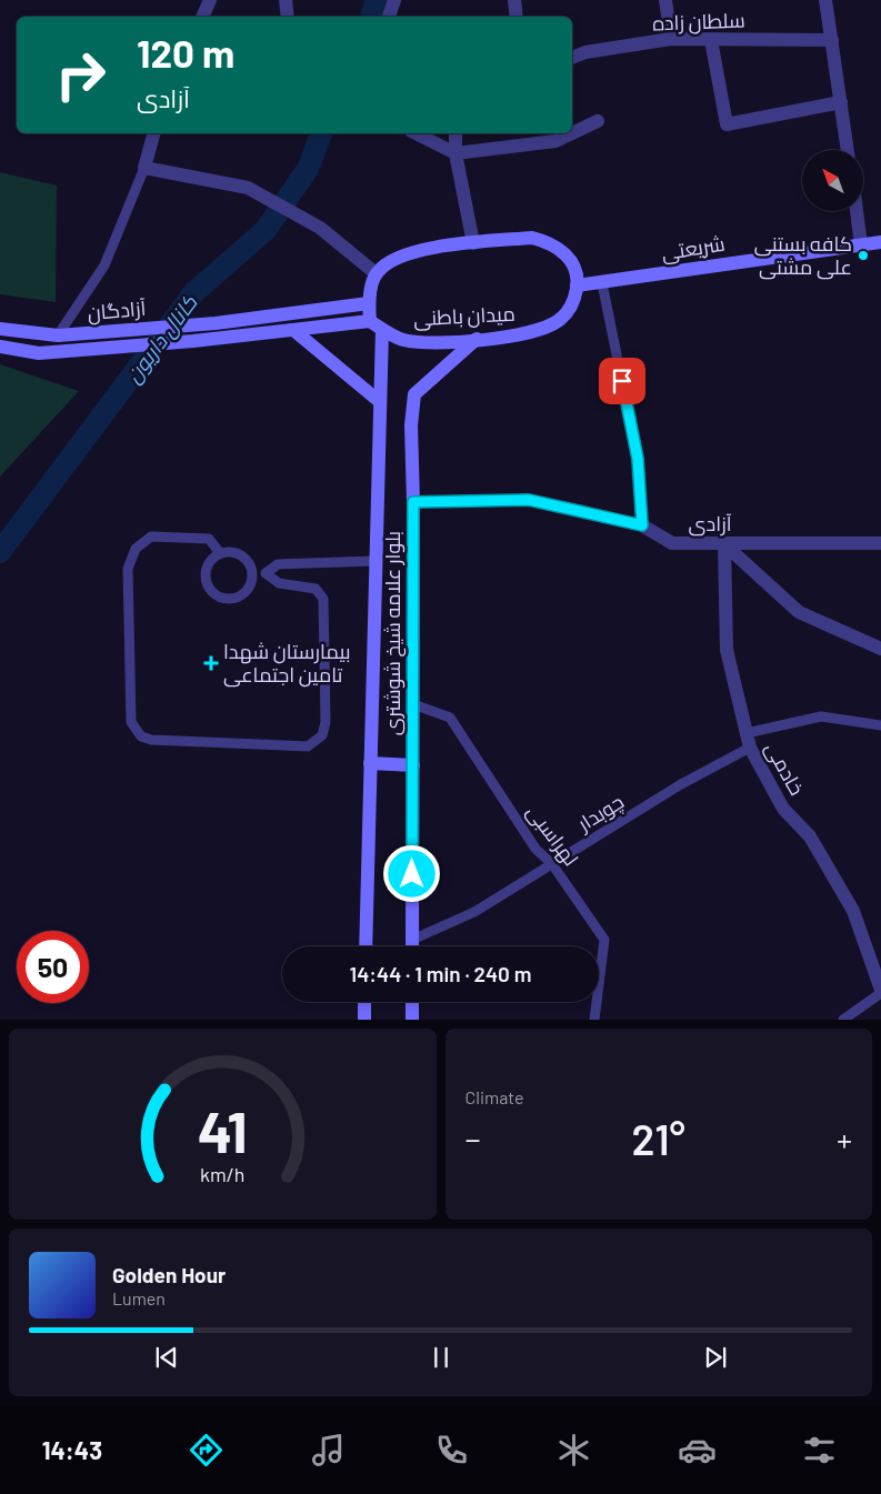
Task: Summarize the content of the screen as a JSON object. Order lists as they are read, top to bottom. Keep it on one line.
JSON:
{"streets":{"main road":["شریعتی","آزادگان","میدان باطنی","بلوار علامه شیخ شوشتری"],"street":["سلطان زاده","آزادی","خادمی"],"lane":["چوبدار","لهراسبی"]},"crossings":[["شریعتی","میدان باطنی"],["آزادگان","میدان باطنی"],["آزادگان","بلوار علامه شیخ شوشتری"],["میدان باطنی","بلوار علامه شیخ شوشتری"],["آزادی","بلوار علامه شیخ شوشتری"],["آزادی","خادمی"],["بلوار علامه شیخ شوشتری","چوبدار"],["بلوار علامه شیخ شوشتری","لهراسبی"],["خادمی","چوبدار"],["چوبدار","لهراسبی"]],"water":["کانال داریون"],"places":{"other":["کافه بستنی علی مشتی"],"health":["بیمارستان شهدا تامین اجتماعی"]},"north":"top left","page":{"turn":["120 m","آزادی"],"limit":"50","trip":"14:44 · 1 min · 240 m","tile":"Climate","heat":["−","21°","+"],"song":["Golden Hour","Lumen"],"tabs":"14:43","gauge":["41","km/h"]}}
